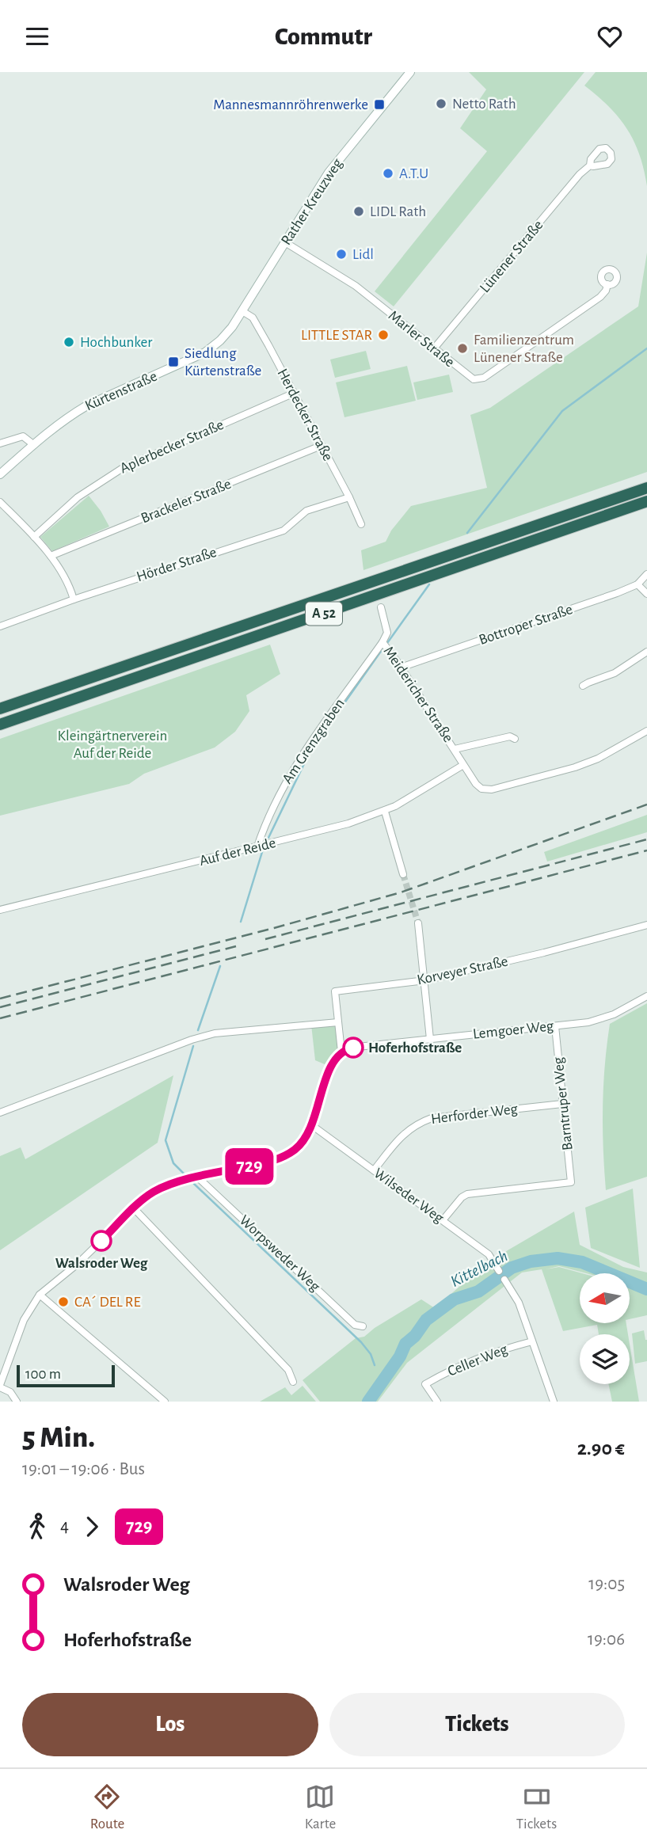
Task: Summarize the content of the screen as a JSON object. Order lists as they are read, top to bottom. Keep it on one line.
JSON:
{"streets":{"highway":["A 52"],"main road":["Rather Kreuzweg","Kürtenstraße"],"street":["Lünener Straße","Marler Straße","Herdecker Straße","Aplerbecker Straße","Brackeler Straße","Hörder Straße","Bottroper Straße","Meidericher Straße","Am Grenzgraben","Auf der Reide","Korveyer Straße","Lemgoer Weg","Barntruper Weg","Herforder Weg","Wilseder Weg","Worpsweder Weg","Celler Weg"]},"crossings":[["Rather Kreuzweg","Marler Straße"],["Rather Kreuzweg","Kürtenstraße"],["Rather Kreuzweg","Herdecker Straße"],["Lünener Straße","Marler Straße"],["Kürtenstraße","Herdecker Straße"],["Herdecker Straße","Aplerbecker Straße"],["Herdecker Straße","Brackeler Straße"],["Herdecker Straße","Hörder Straße"],["Bottroper Straße","Meidericher Straße"],["Meidericher Straße","Am Grenzgraben"],["Meidericher Straße","Auf der Reide"],["Am Grenzgraben","Auf der Reide"],["Korveyer Straße","Lemgoer Weg"],["Lemgoer Weg","Barntruper Weg"],["Barntruper Weg","Herforder Weg"],["Barntruper Weg","Wilseder Weg"],["Herforder Weg","Wilseder Weg"]],"water":["Kittelbach"],"parks":["Kleingärtnerverein Auf der Reide"],"places":{"other":["Netto Rath","A.T.U","LIDL Rath","Lidl","LITTLE STAR","Hochbunker","Familienzentrum Lünener Straße","Hoferhofstraße","Walsroder Weg","CA´ DEL RE"],"transit":["Mannesmannröhrenwerke","Siedlung Kürtenstraße"]},"lines":["bus line 729"],"scale_bar":"100 m","north":"left","page":{"header":"Commutr","on_map":"729","scale":"100 m","heading":["5 Min.","19:01 – 19:06 · Bus","2.90 €"],"legs":["4","729"],"list":[{"name":"Walsroder Weg","value":"19:05"},{"name":"Hoferhofstraße","value":"19:06"}],"buttons":["Los","Tickets"],"tabs":["Route","Karte","Tickets"]}}
